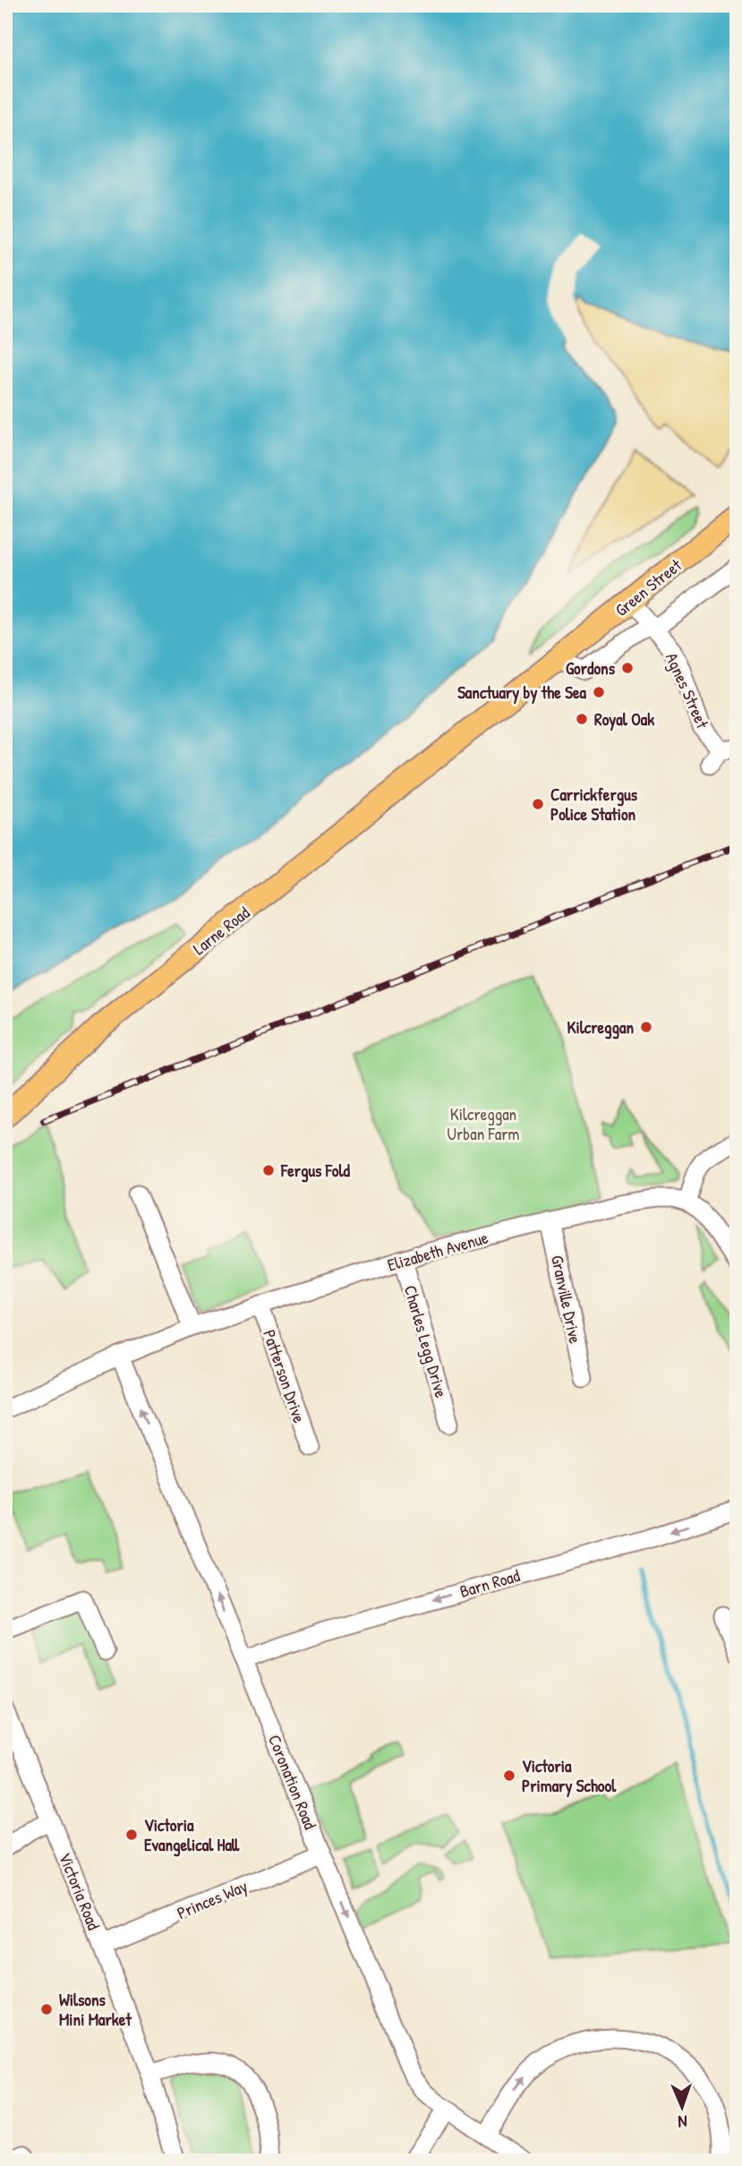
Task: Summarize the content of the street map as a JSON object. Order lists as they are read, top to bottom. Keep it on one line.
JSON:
{"streets":{"main road":["Green Street","Larne Road"],"street":["Agnes Street","Elizabeth Avenue","Granville Drive","Charles Legg Drive","Patterson Drive","Barn Road","Coronation Road","Victoria Road","Princes Way"]},"crossings":[["Green Street","Agnes Street"],["Green Street","Larne Road"],["Elizabeth Avenue","Granville Drive"],["Elizabeth Avenue","Charles Legg Drive"],["Elizabeth Avenue","Patterson Drive"],["Elizabeth Avenue","Coronation Road"],["Barn Road","Coronation Road"],["Coronation Road","Princes Way"],["Victoria Road","Princes Way"]],"one_way":["Barn Road"],"parks":["Kilcreggan Urban Farm"],"places":["Gordons","Sanctuary by the Sea","Royal Oak","Carrickfergus Police Station","Kilcreggan","Fergus Fold","Victoria Primary School","Victoria Evangelical Hall","Wilsons Mini Market"],"north":"bottom"}
